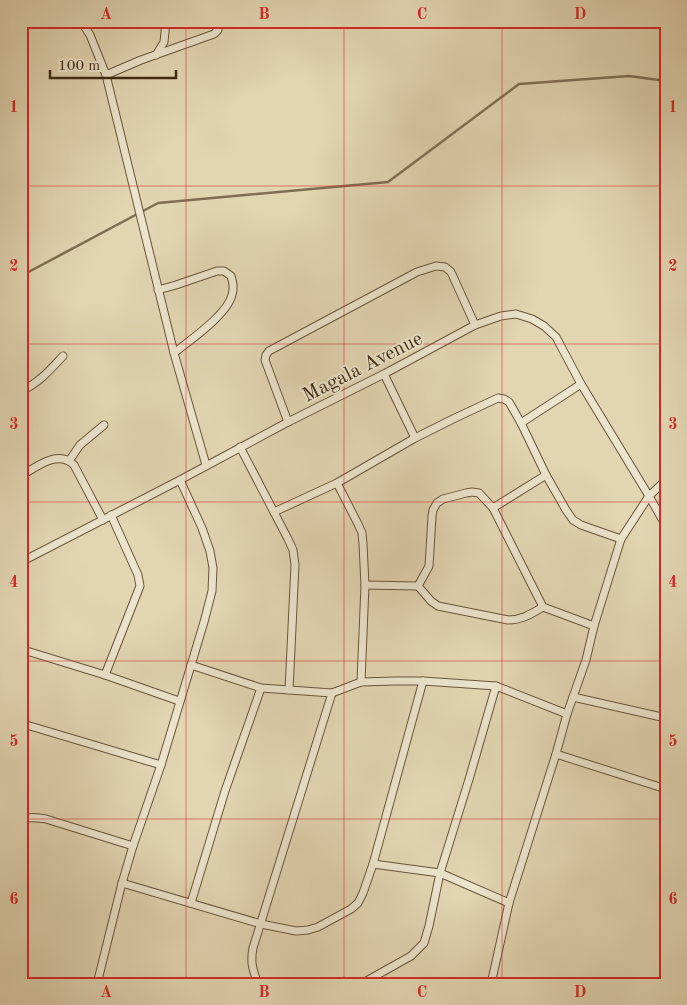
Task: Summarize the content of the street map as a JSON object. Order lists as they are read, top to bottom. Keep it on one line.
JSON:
{"streets":{"street":["Magala Avenue"]},"scale_bar":"100 m","grid":{"columns":["A","B","C","D"],"rows":["1","2","3","4","5","6"]}}
